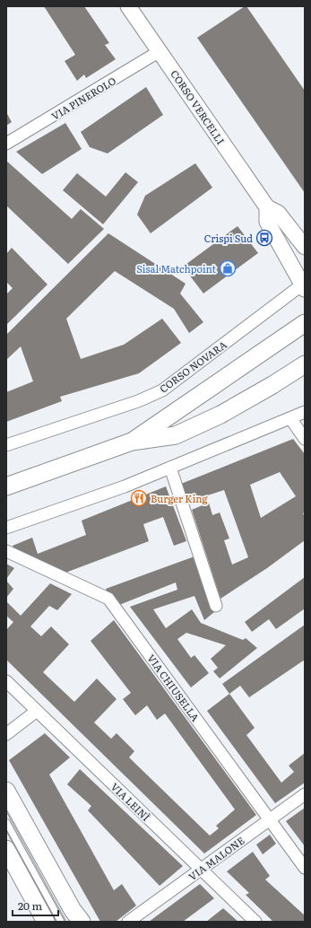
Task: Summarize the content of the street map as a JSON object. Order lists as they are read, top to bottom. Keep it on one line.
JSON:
{"streets":{"street":["VIA PINEROLO","CORSO VERCELLI","CORSO NOVARA","VIA CHIUSELLA","VIA LEINÌ","VIA MALONE"]},"crossings":[["VIA PINEROLO","CORSO VERCELLI"],["CORSO VERCELLI","CORSO NOVARA"],["VIA CHIUSELLA","VIA MALONE"],["VIA LEINÌ","VIA MALONE"]],"places":{"bus stop":["Crispi Sud"],"shop":["Sisal Matchpoint"],"restaurant":["Burger King"]},"scale_bar":"20 m"}
